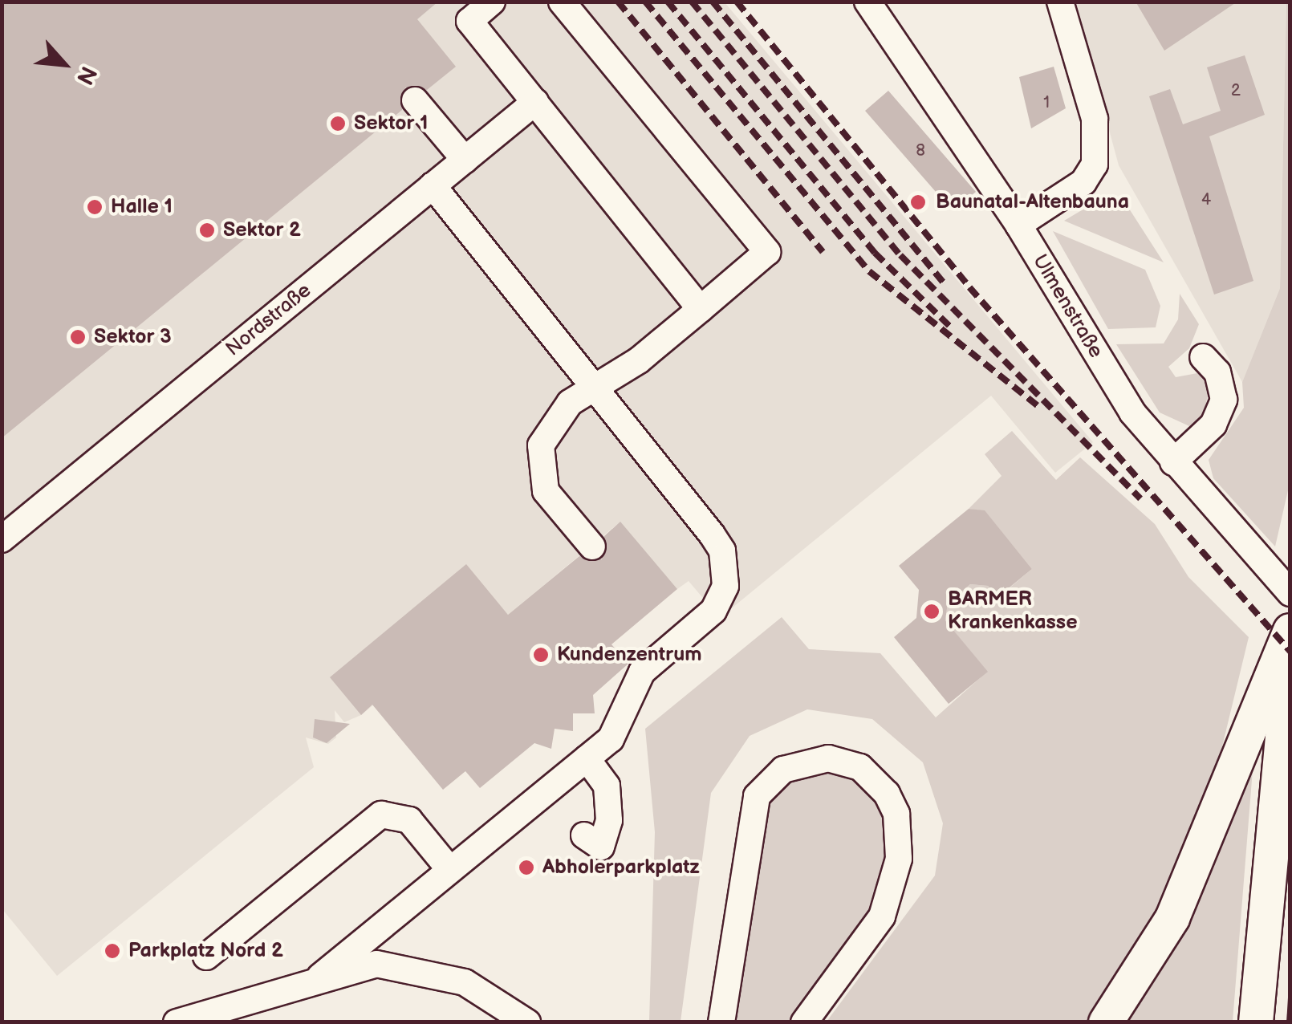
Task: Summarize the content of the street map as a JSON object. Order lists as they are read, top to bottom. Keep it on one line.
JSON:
{"streets":{"street":["Ulmenstraße","Nordstraße"]},"places":["Sektor 1","Baunatal-Altenbauna","Halle 1","Sektor 2","Sektor 3","BARMER Krankenkasse","Kundenzentrum","Abholerparkplatz","Parkplatz Nord 2"],"house_numbers":["2","1","8","4"],"north":"bottom right"}
